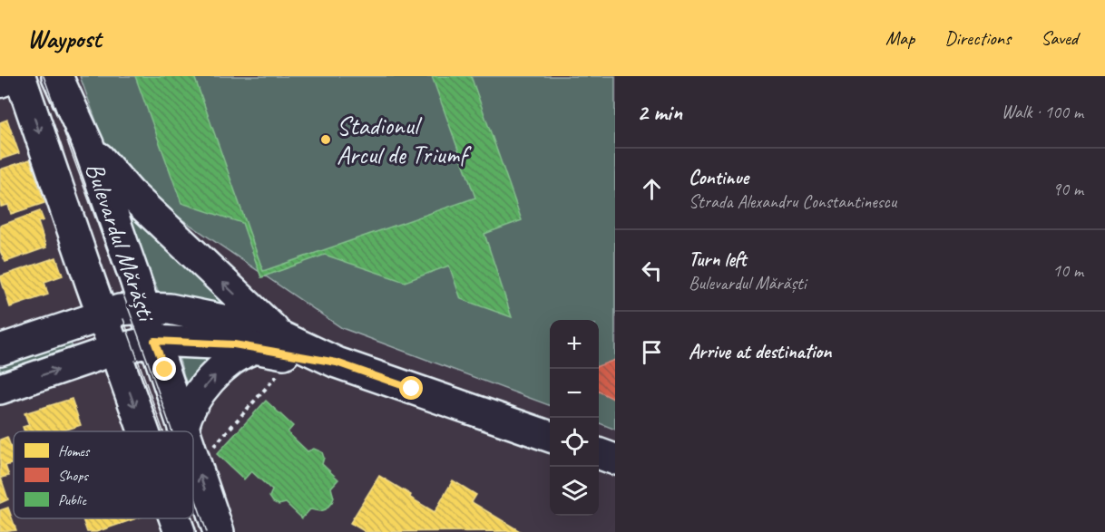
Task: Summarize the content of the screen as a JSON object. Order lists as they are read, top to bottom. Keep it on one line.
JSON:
{"streets":{"main road":["Bulevardul Mărăști"]},"places":["Stadionul Arcul de Triumf"],"legend":["Homes","Shops","Public"],"page":{"header":"Waypost","nav":["Map","Directions","Saved"],"heading":["2 min","Walk · 100 m"],"list":[["Continue","Strada Alexandru Constantinescu","90 m"],["Turn left","Bulevardul Mărăști","10 m"],"Arrive at destination"],"map_buttons":["+","−"]}}
